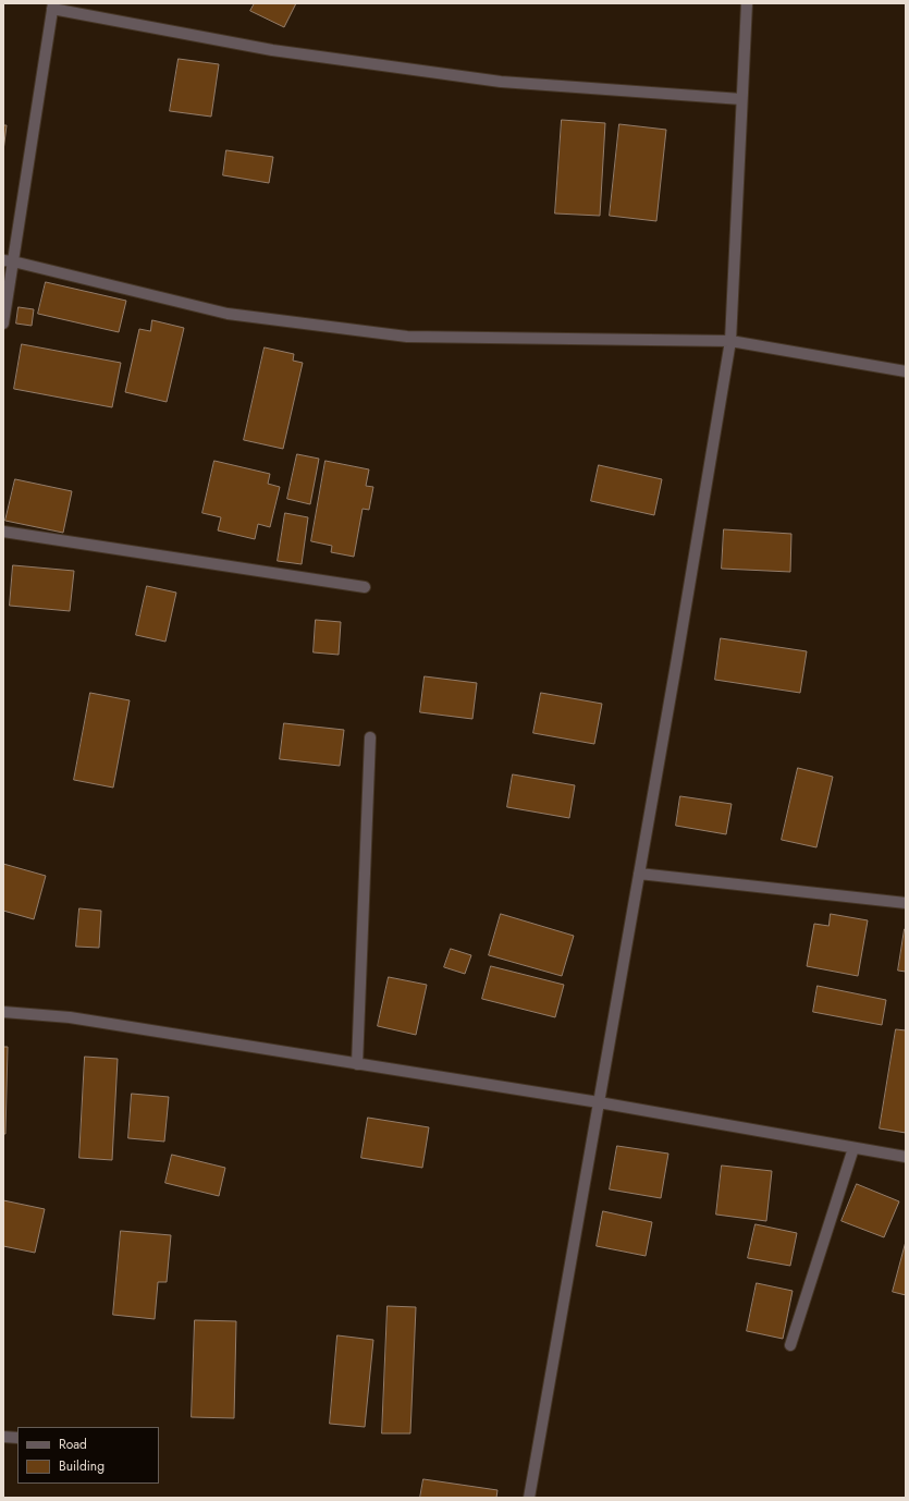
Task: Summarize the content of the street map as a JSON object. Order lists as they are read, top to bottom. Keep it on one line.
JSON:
{"legend":["Road","Building"]}
